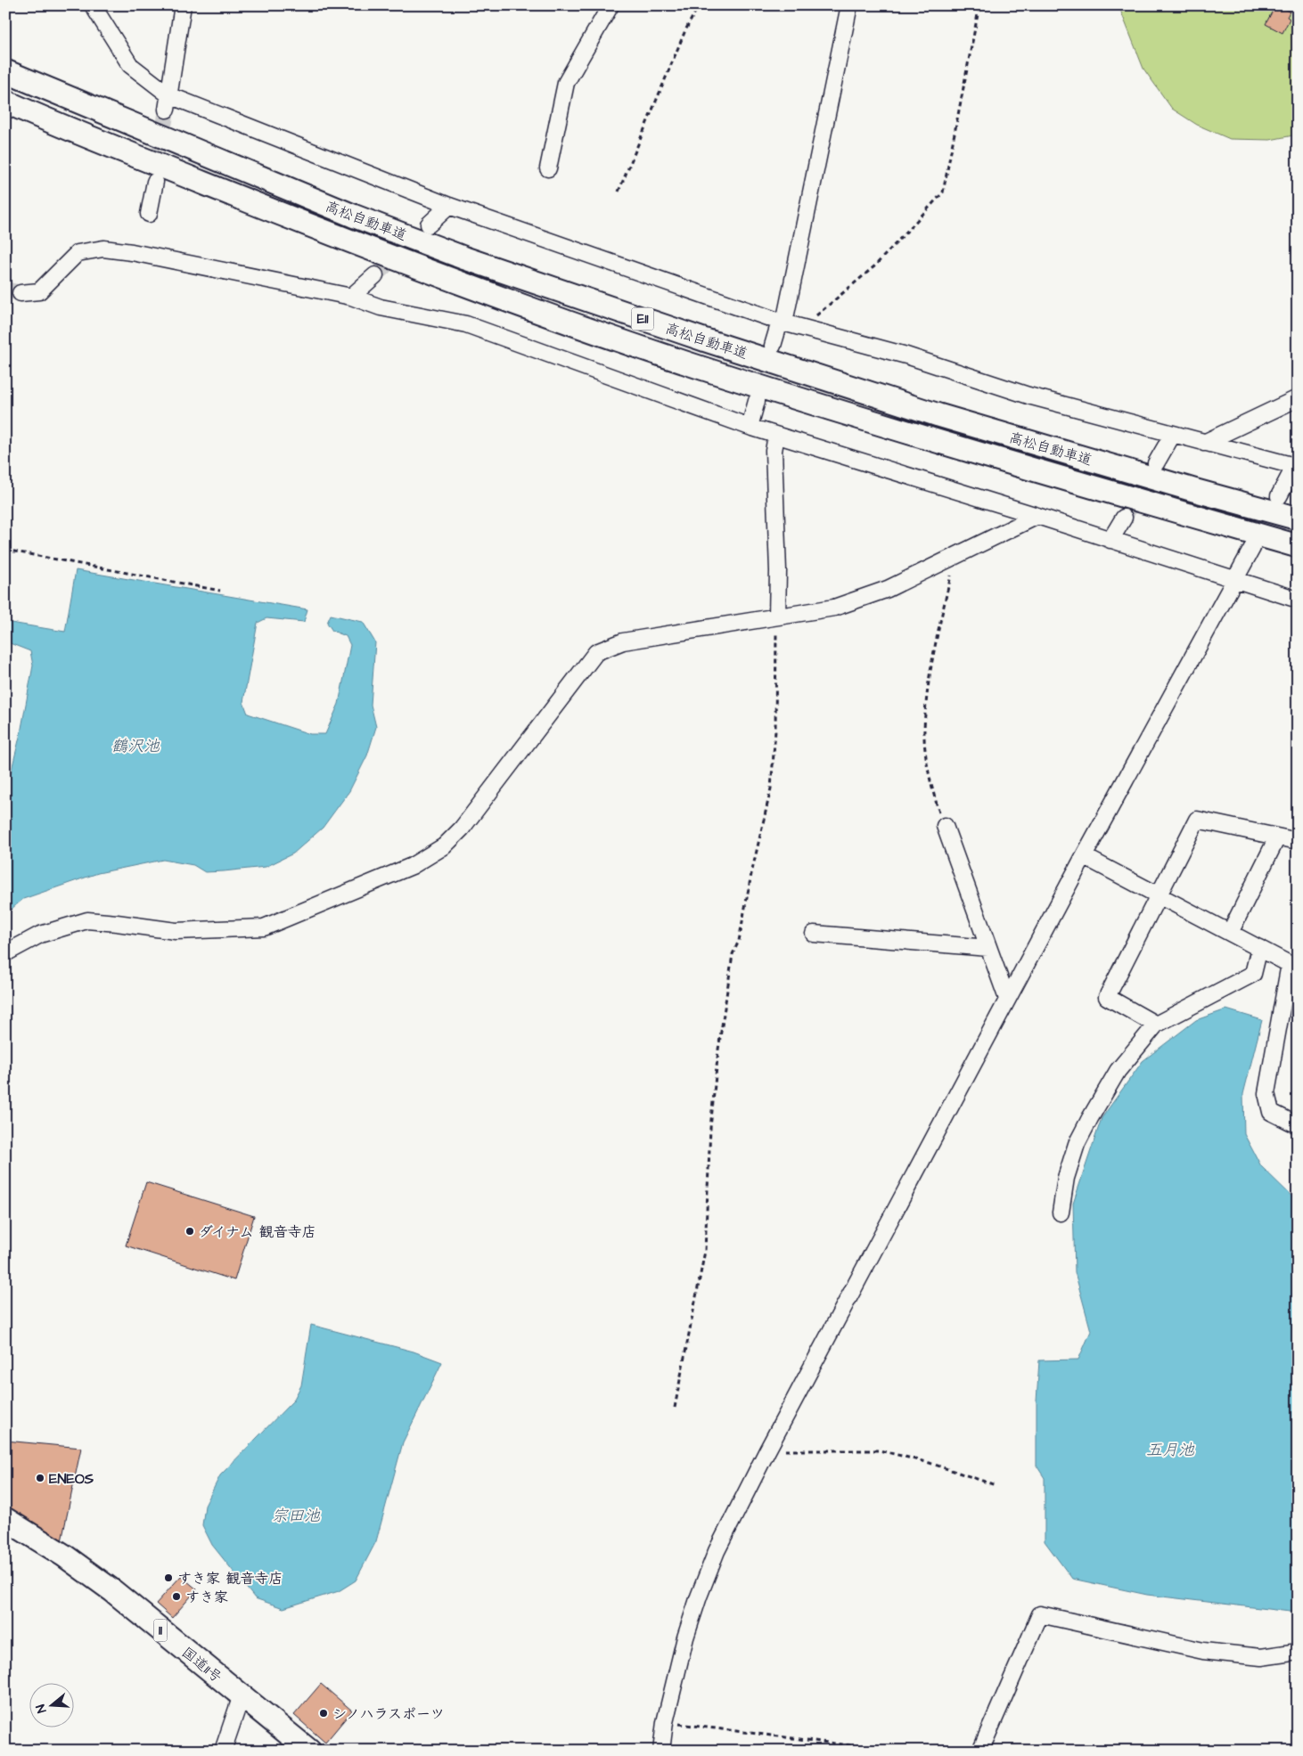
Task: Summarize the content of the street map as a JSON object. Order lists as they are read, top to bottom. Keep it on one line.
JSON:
{"streets":{"highway":["高松自動車道","E11","11","国道11号"]},"water":["鶴沢池","五月池","宗田池"],"places":["ダイナム 観音寺店","ENEOS","すき家 観音寺店","すき家","シノハラスポーツ"],"north":"left"}
